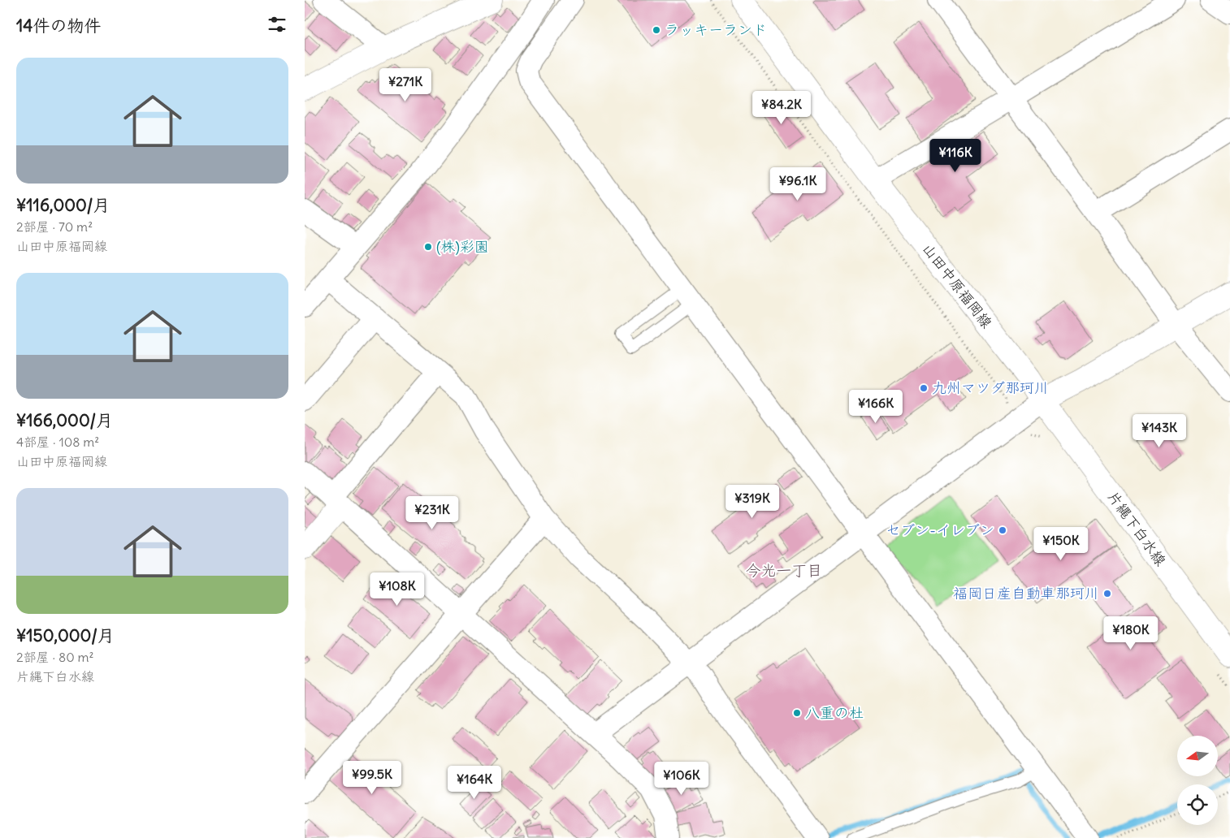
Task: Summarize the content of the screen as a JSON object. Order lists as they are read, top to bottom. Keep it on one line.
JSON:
{"streets":{"main road":["山田中原福岡線","片縄下白水線"]},"crossings":[["山田中原福岡線","片縄下白水線"]],"districts":["今光一丁目"],"places":["ラッキーランド","(株)彩園","九州マツダ那珂川","セブン-イレブン","福岡日産自動車那珂川","八重の杜"],"north":"left","page":{"heading":"14件の物件","list":[{"name":"¥116,000/月","note":"2部屋 · 70 m² · 山田中原福岡線"},{"name":"¥166,000/月","note":"4部屋 · 108 m² · 山田中原福岡線"},{"name":"¥150,000/月","note":"2部屋 · 80 m² · 片縄下白水線"}],"price":["¥271K","¥84.2K","¥116K","¥96.1K","¥166K","¥143K","¥319K","¥231K","¥150K","¥108K","¥180K","¥99.5K","¥106K","¥164K"]}}
